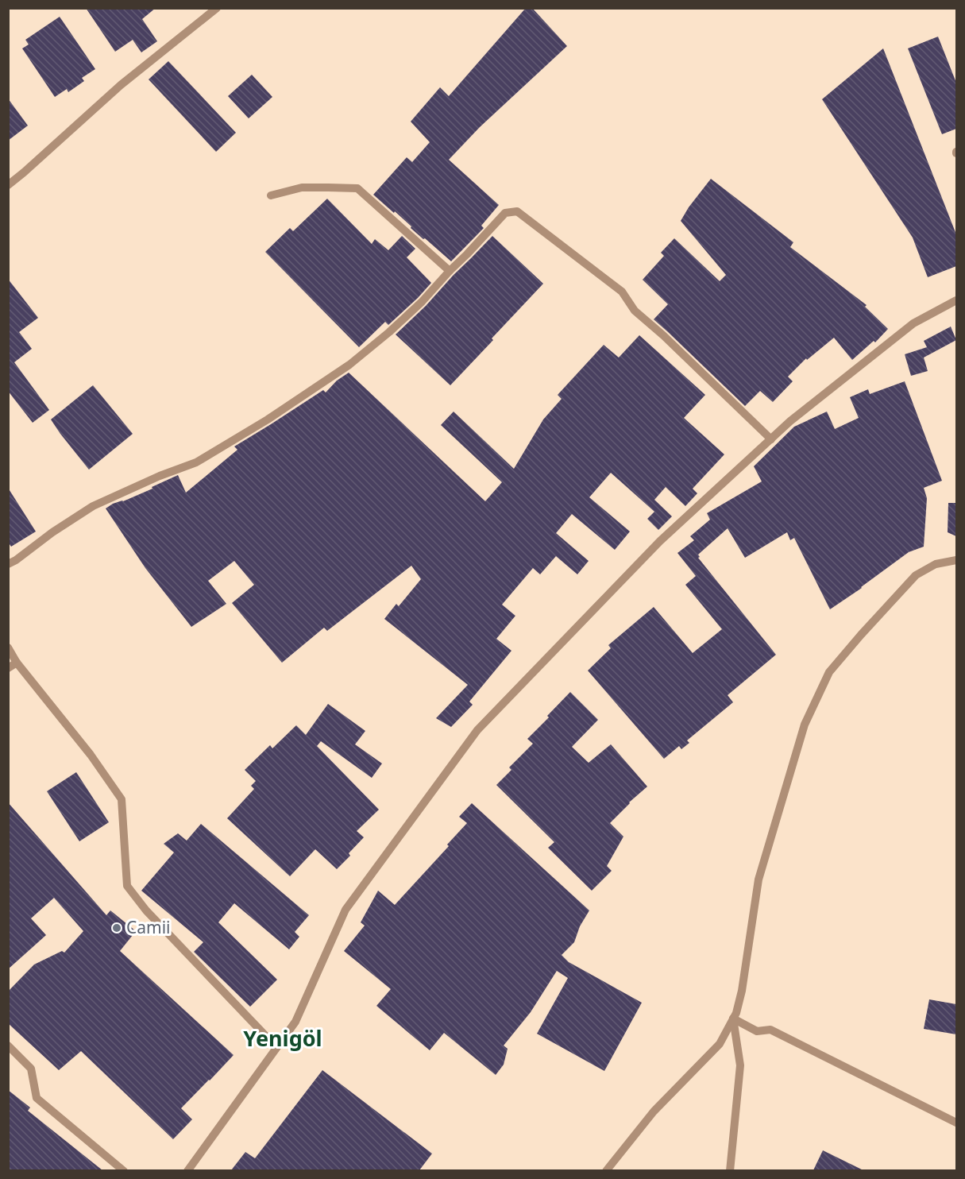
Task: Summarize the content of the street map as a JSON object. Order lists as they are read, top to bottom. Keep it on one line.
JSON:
{"districts":["Yenigöl"],"places":["Camii"]}
